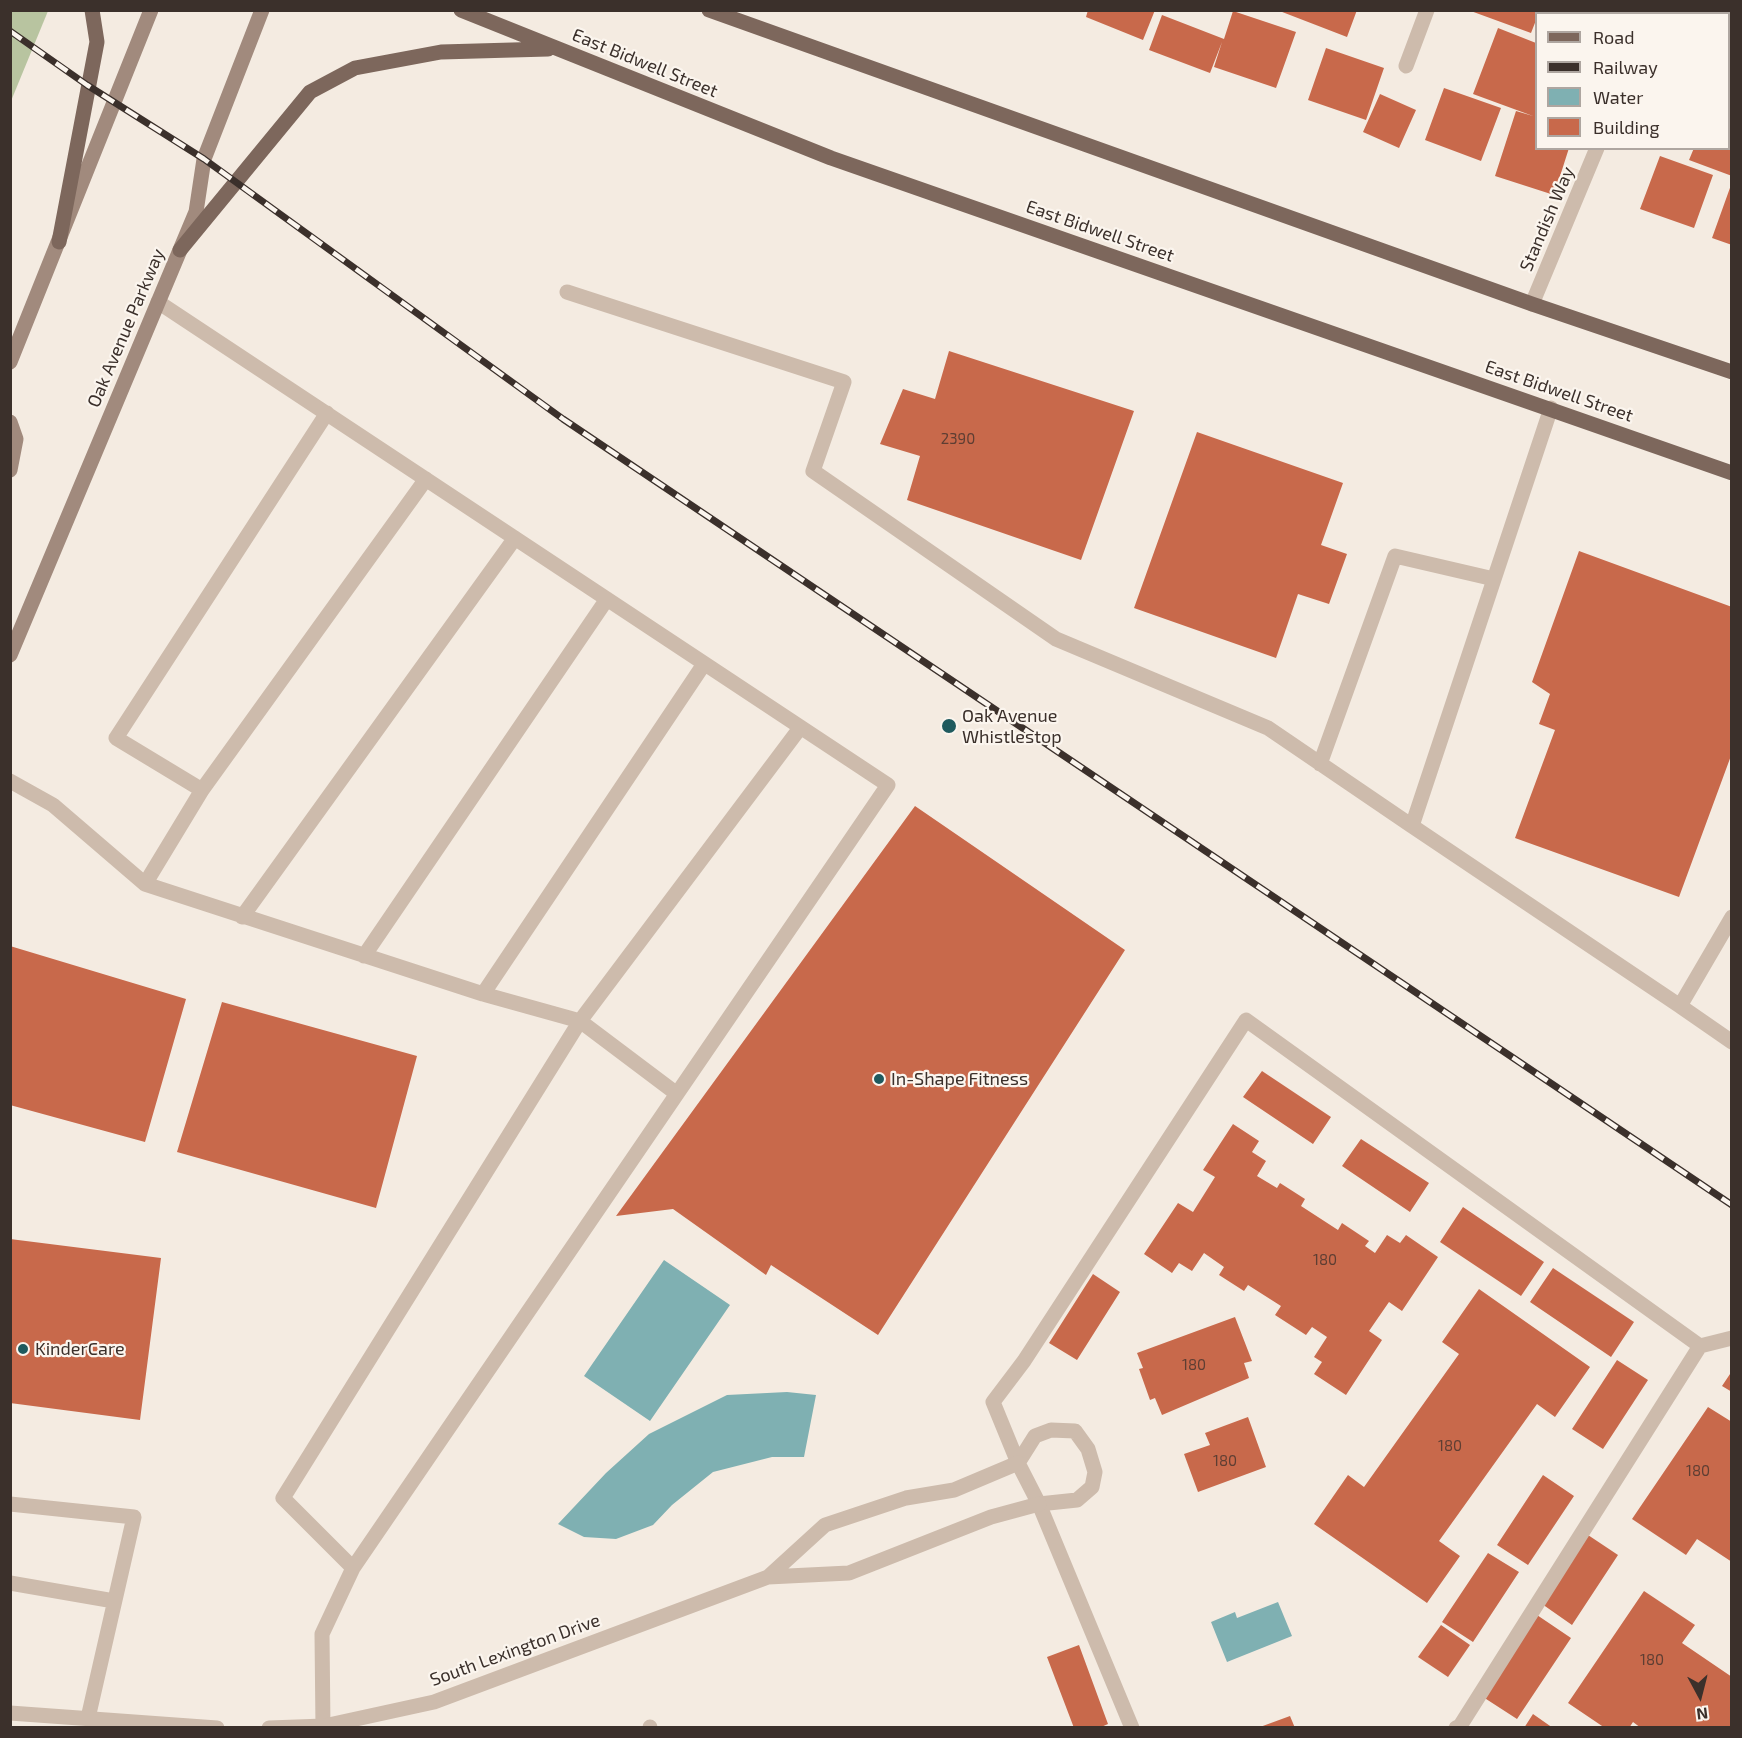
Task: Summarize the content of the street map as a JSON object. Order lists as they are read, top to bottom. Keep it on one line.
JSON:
{"streets":{"main road":["East Bidwell Street","Oak Avenue Parkway"],"street":["Standish Way","South Lexington Drive"]},"places":["Oak Avenue Whistlestop","In-Shape Fitness","KinderCare"],"house_numbers":["2390","180","180","180","180","180","180"],"legend":["Road","Railway","Water","Building"],"north":"bottom"}
